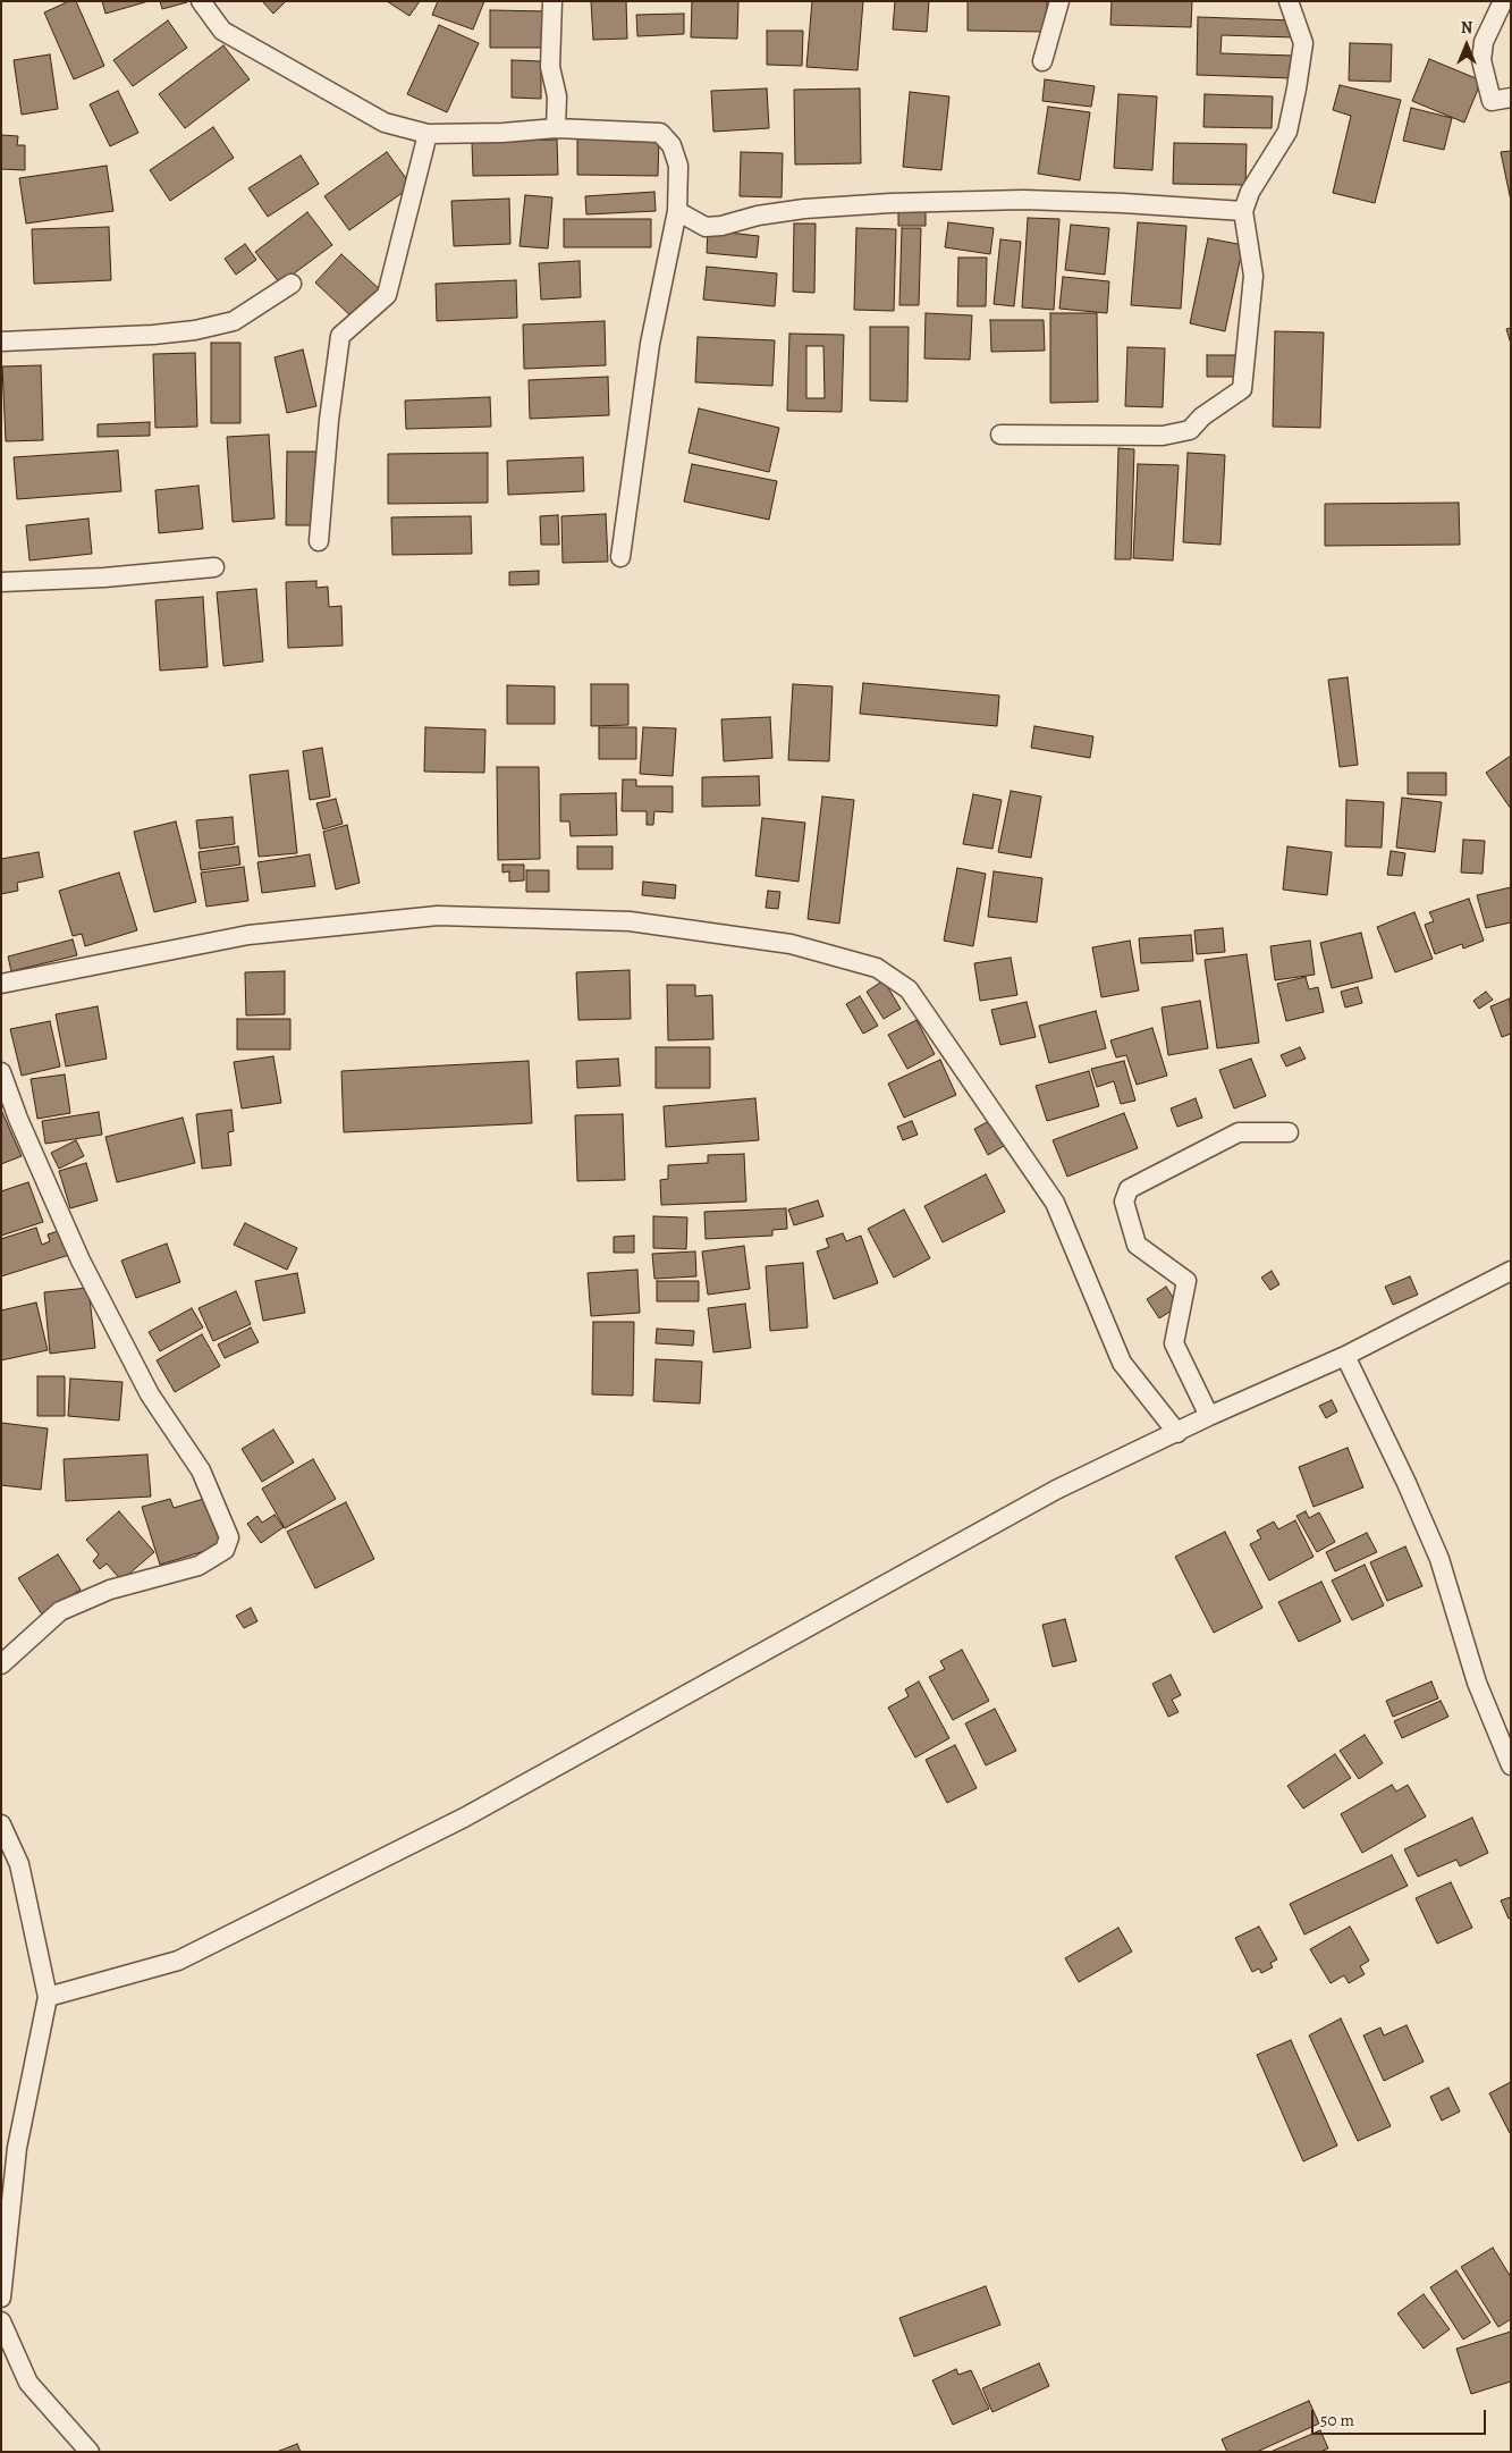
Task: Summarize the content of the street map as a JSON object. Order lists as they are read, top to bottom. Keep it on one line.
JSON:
{"scale_bar":"50 m","north":"top"}
